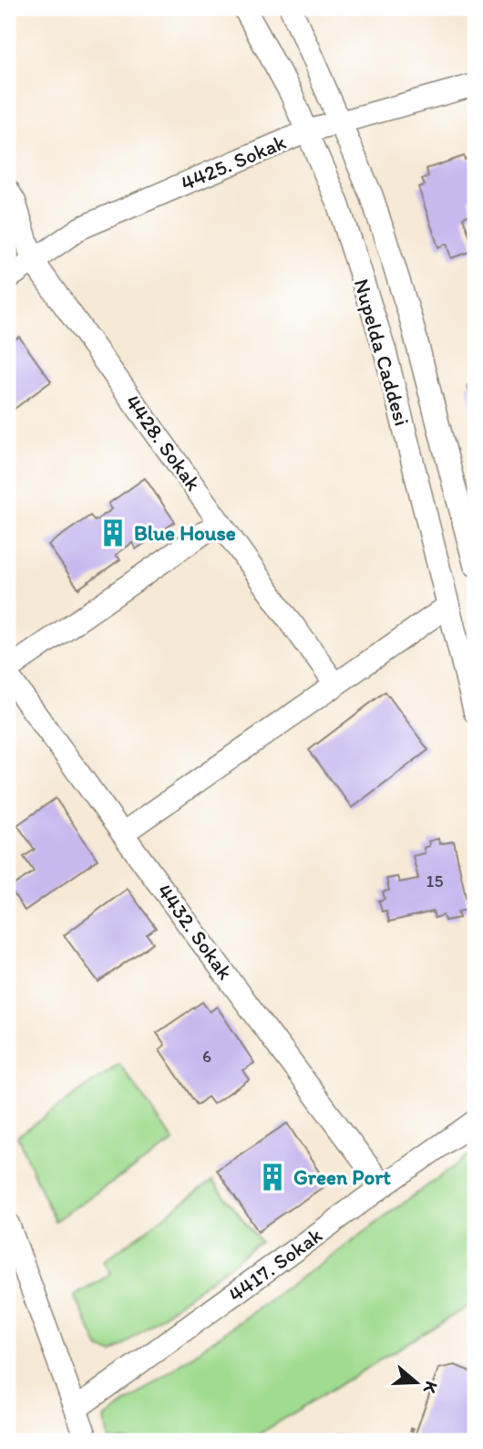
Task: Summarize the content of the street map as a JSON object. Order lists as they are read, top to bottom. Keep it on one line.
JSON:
{"streets":{"street":["4425. Sokak","Nupelda Caddesi","4428. Sokak","4432. Sokak","4417. Sokak"]},"crossings":[["4425. Sokak","Nupelda Caddesi"],["4425. Sokak","4428. Sokak"],["4432. Sokak","4417. Sokak"]],"places":{"building":["Blue House","Green Port"]},"house_numbers":["15","6"],"north":"right"}
